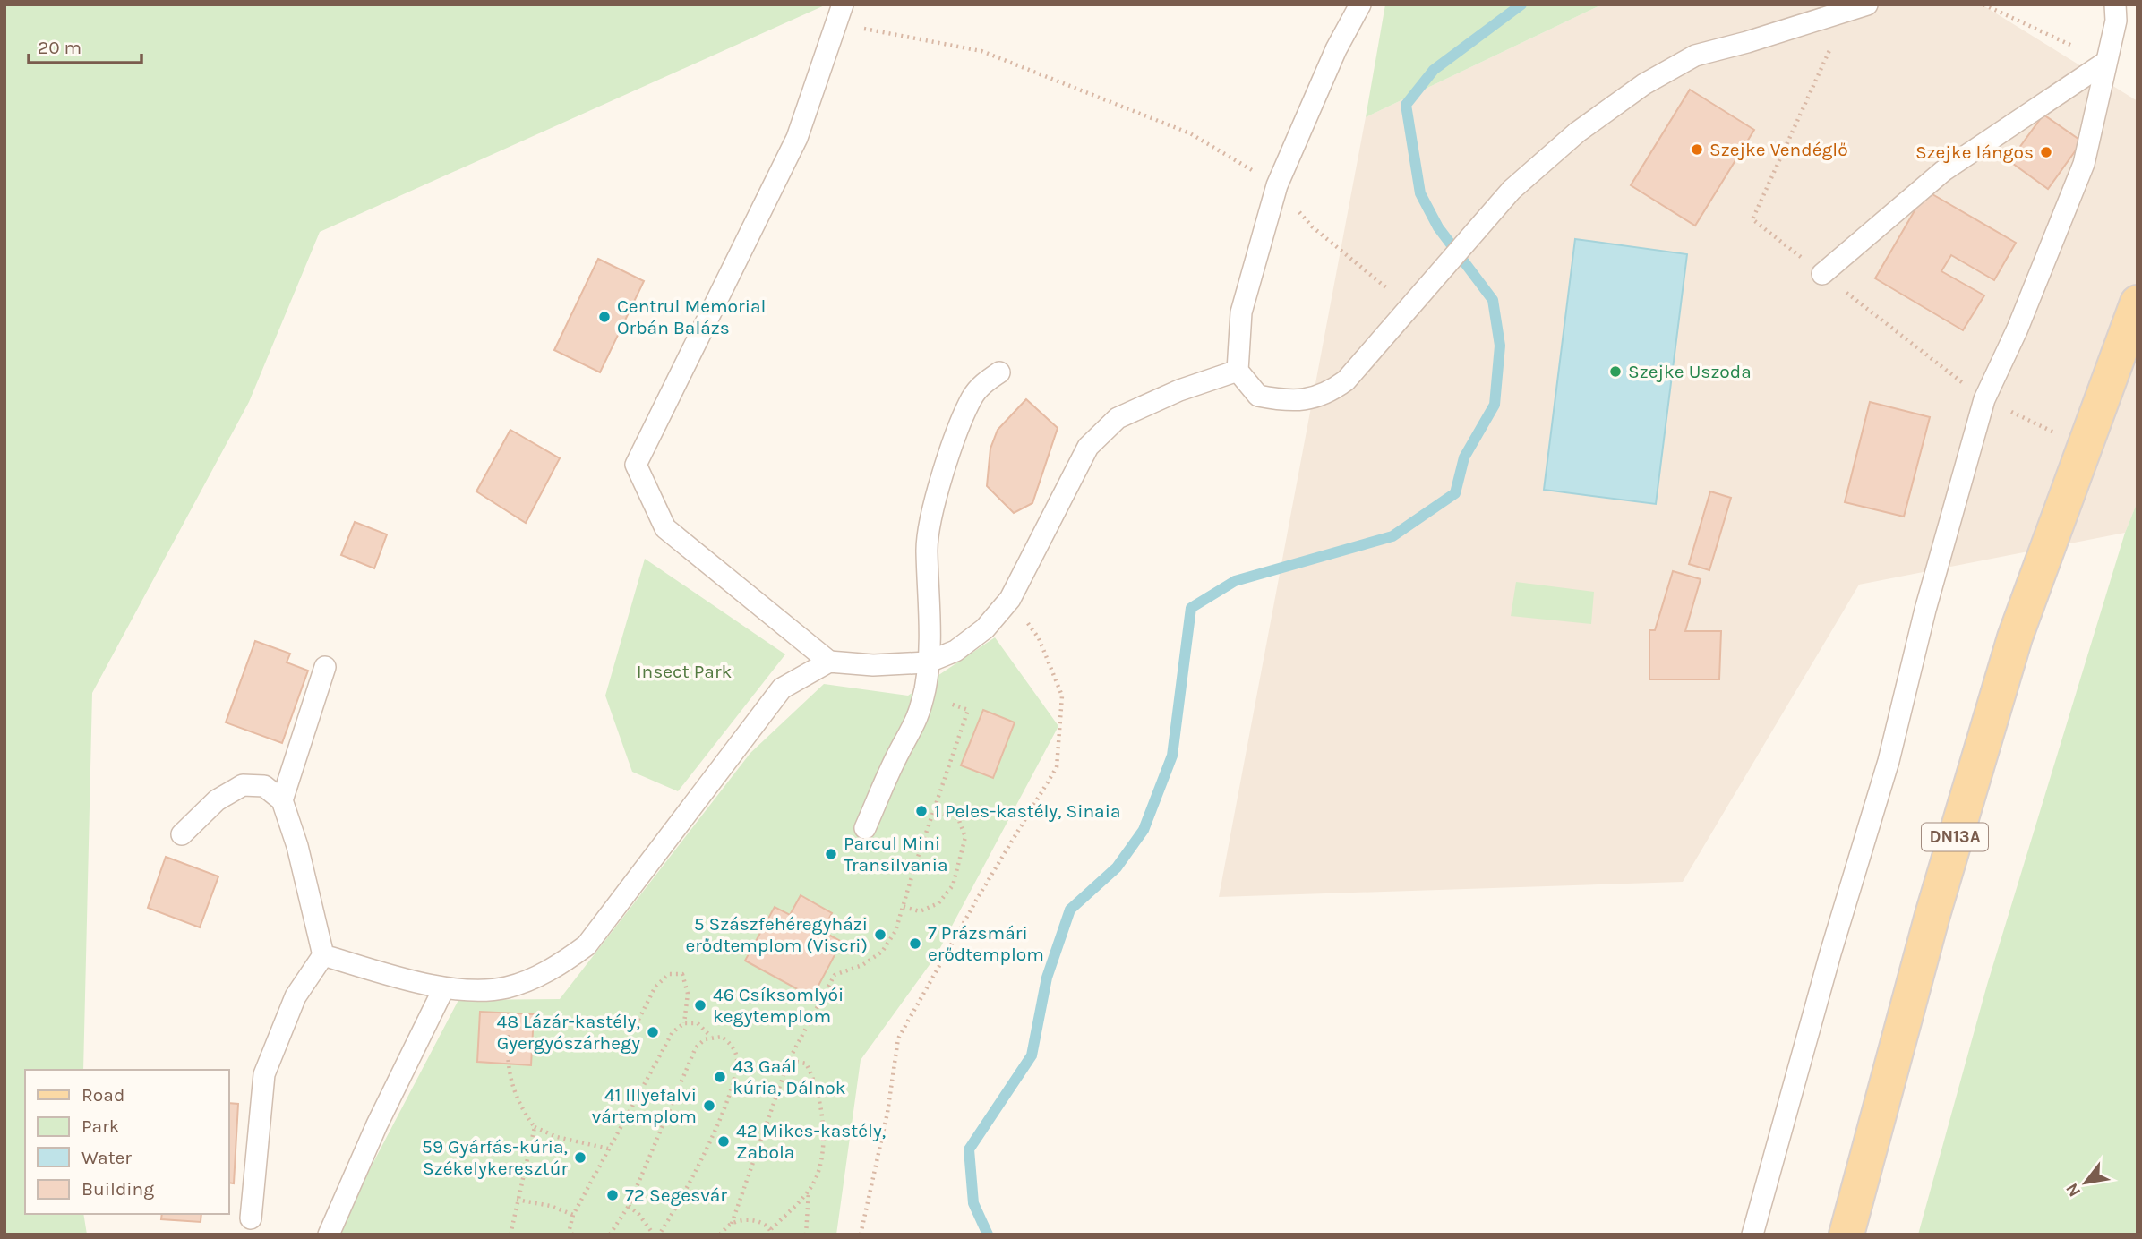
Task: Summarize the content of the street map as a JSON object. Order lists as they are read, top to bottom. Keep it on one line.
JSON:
{"streets":{"main road":["DN13A"]},"parks":["Insect Park"],"places":["Szejke Vendéglő","Szejke lángos","Centrul Memorial Orbán Balázs","Szejke Uszoda","1 Peles-kastély, Sinaia","Parcul Mini Transilvania","5 Szászfehéregyházi erődtemplom (Viscri)","7 Prázsmári erődtemplom","46 Csíksomlyói kegytemplom","48 Lázár-kastély, Gyergyószárhegy","43 Gaál kúria, Dálnok","41 Illyefalvi vártemplom","42 Mikes-kastély, Zabola","59 Gyárfás-kúria, Székelykeresztúr","72 Segesvár"],"legend":["Road","Park","Water","Building"],"scale_bar":"20 m","north":"bottom left"}
